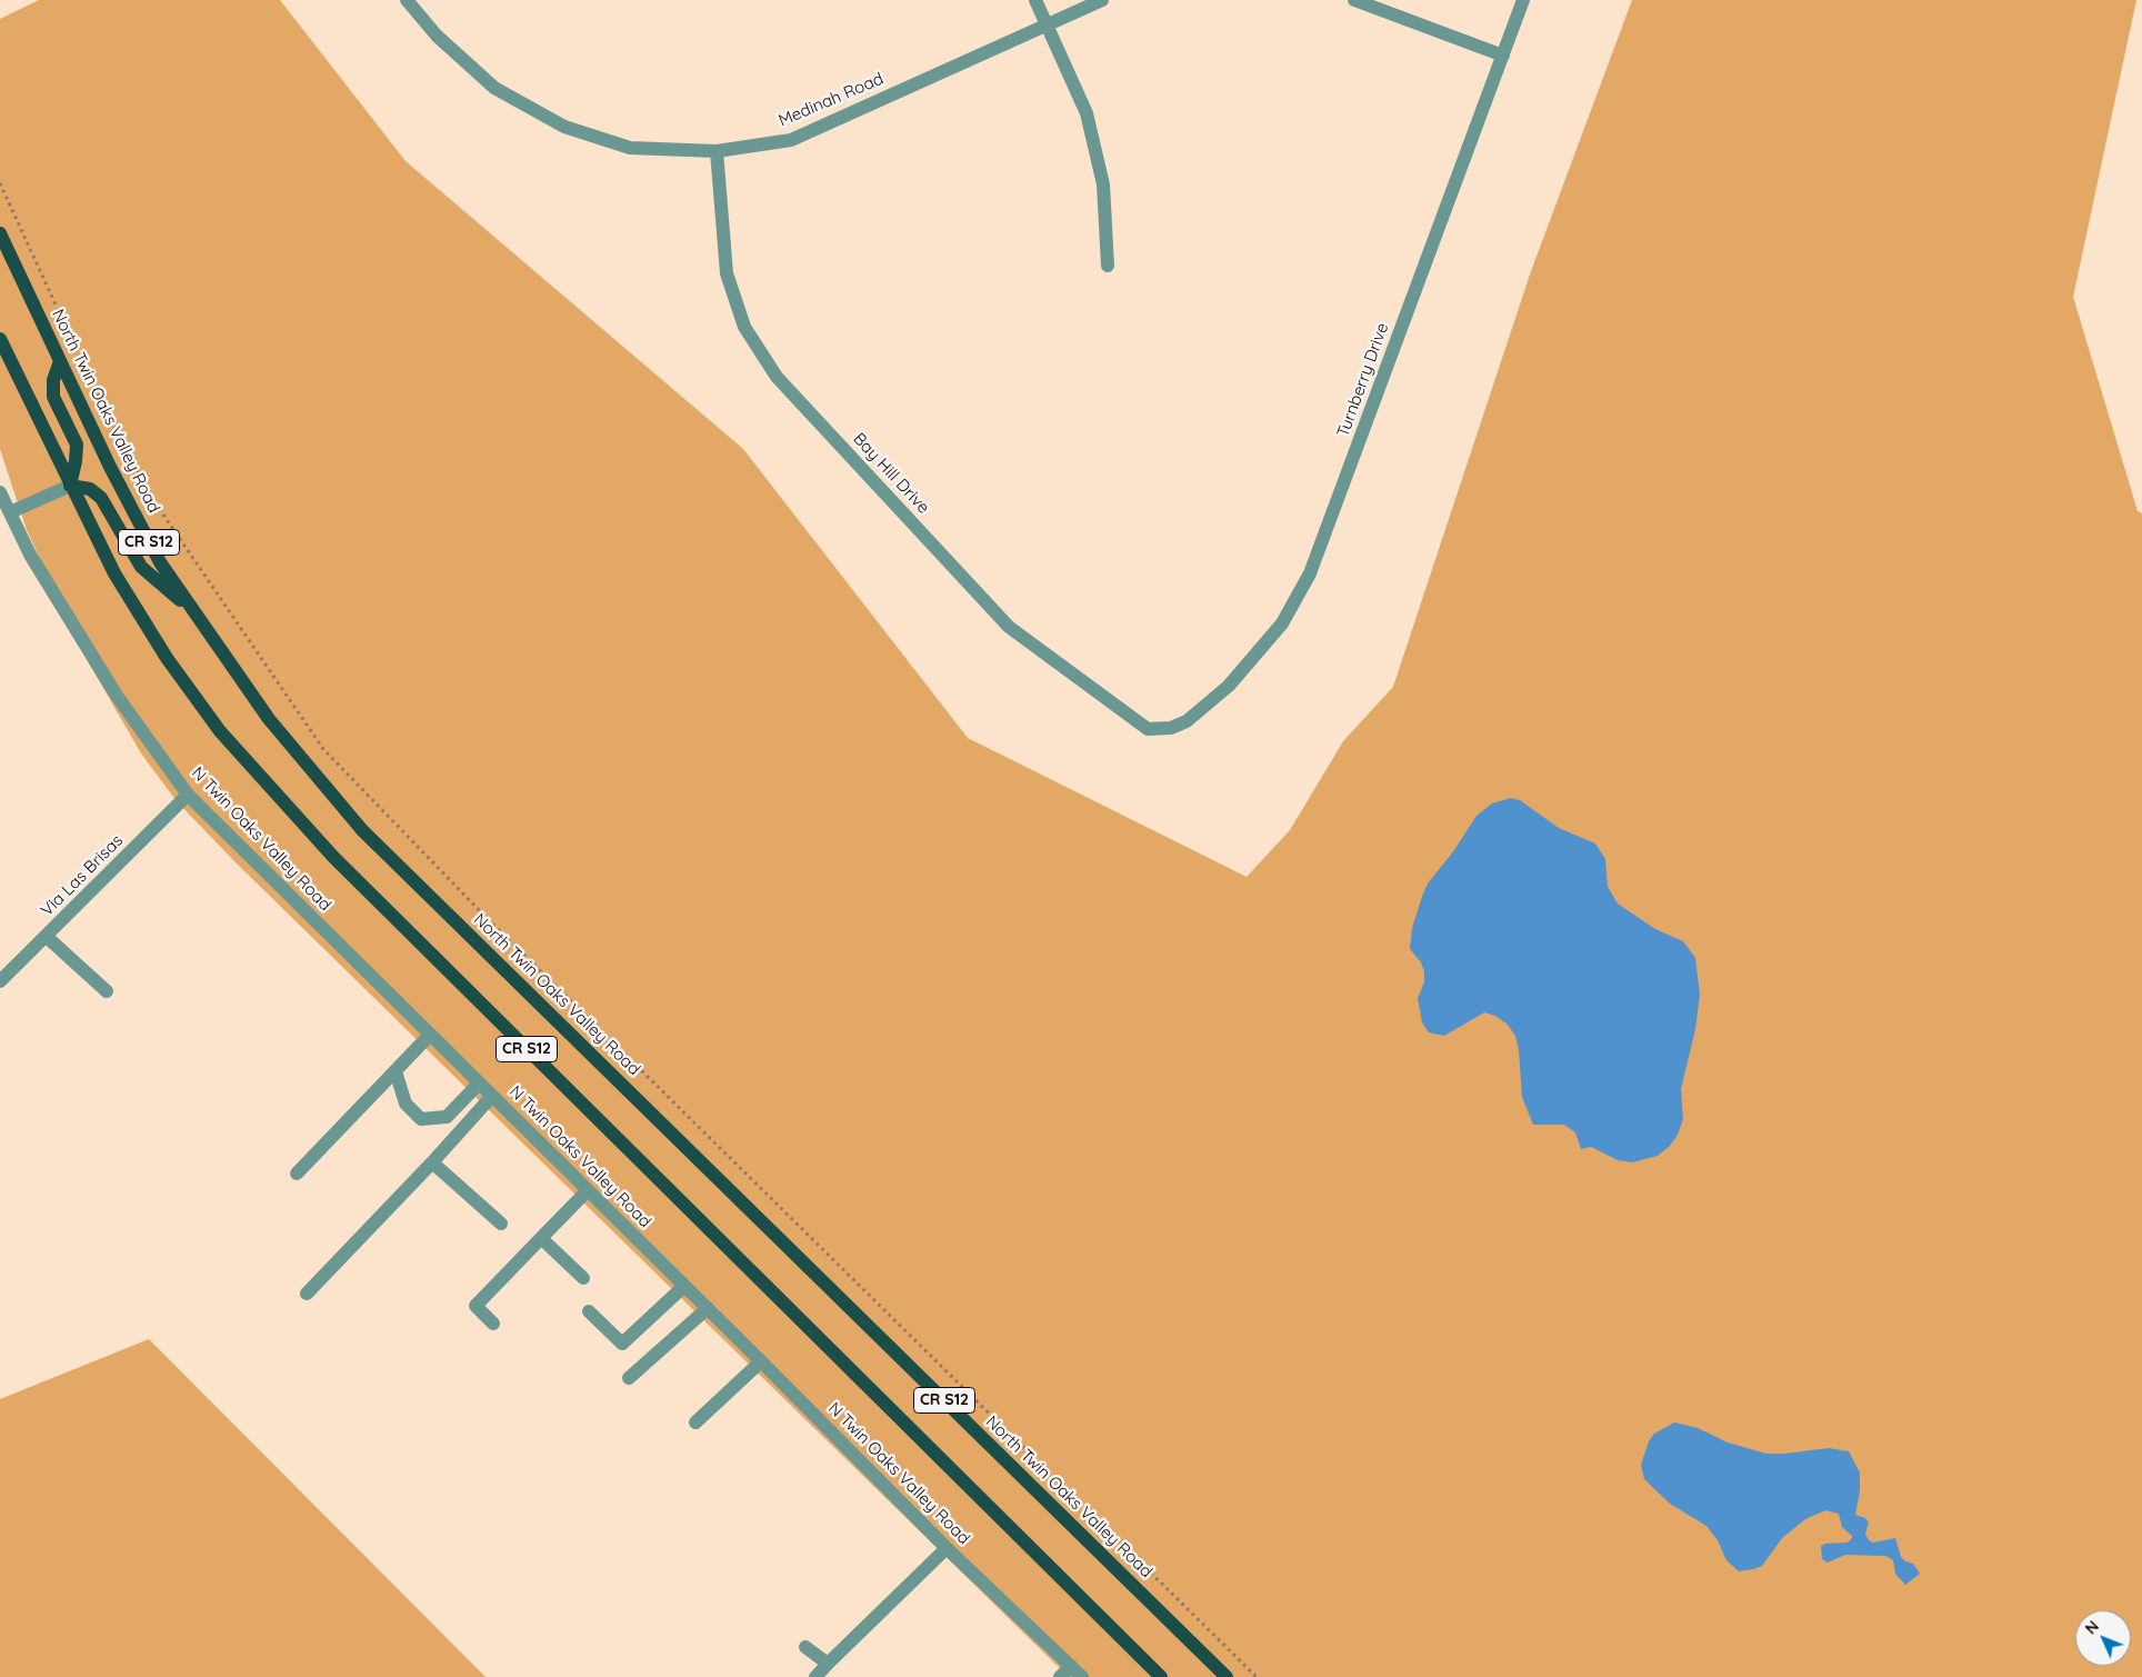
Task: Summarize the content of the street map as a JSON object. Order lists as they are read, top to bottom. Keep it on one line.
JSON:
{"streets":{"main road":["North Twin Oaks Valley Road","CR S12"],"street":["Medinah Road","Turnberry Drive","Bay Hill Drive","N Twin Oaks Valley Road","Via Las Brisas"]},"crossings":[["Medinah Road","Bay Hill Drive"],["Turnberry Drive","Bay Hill Drive"],["N Twin Oaks Valley Road","Via Las Brisas"]],"north":"top left"}
